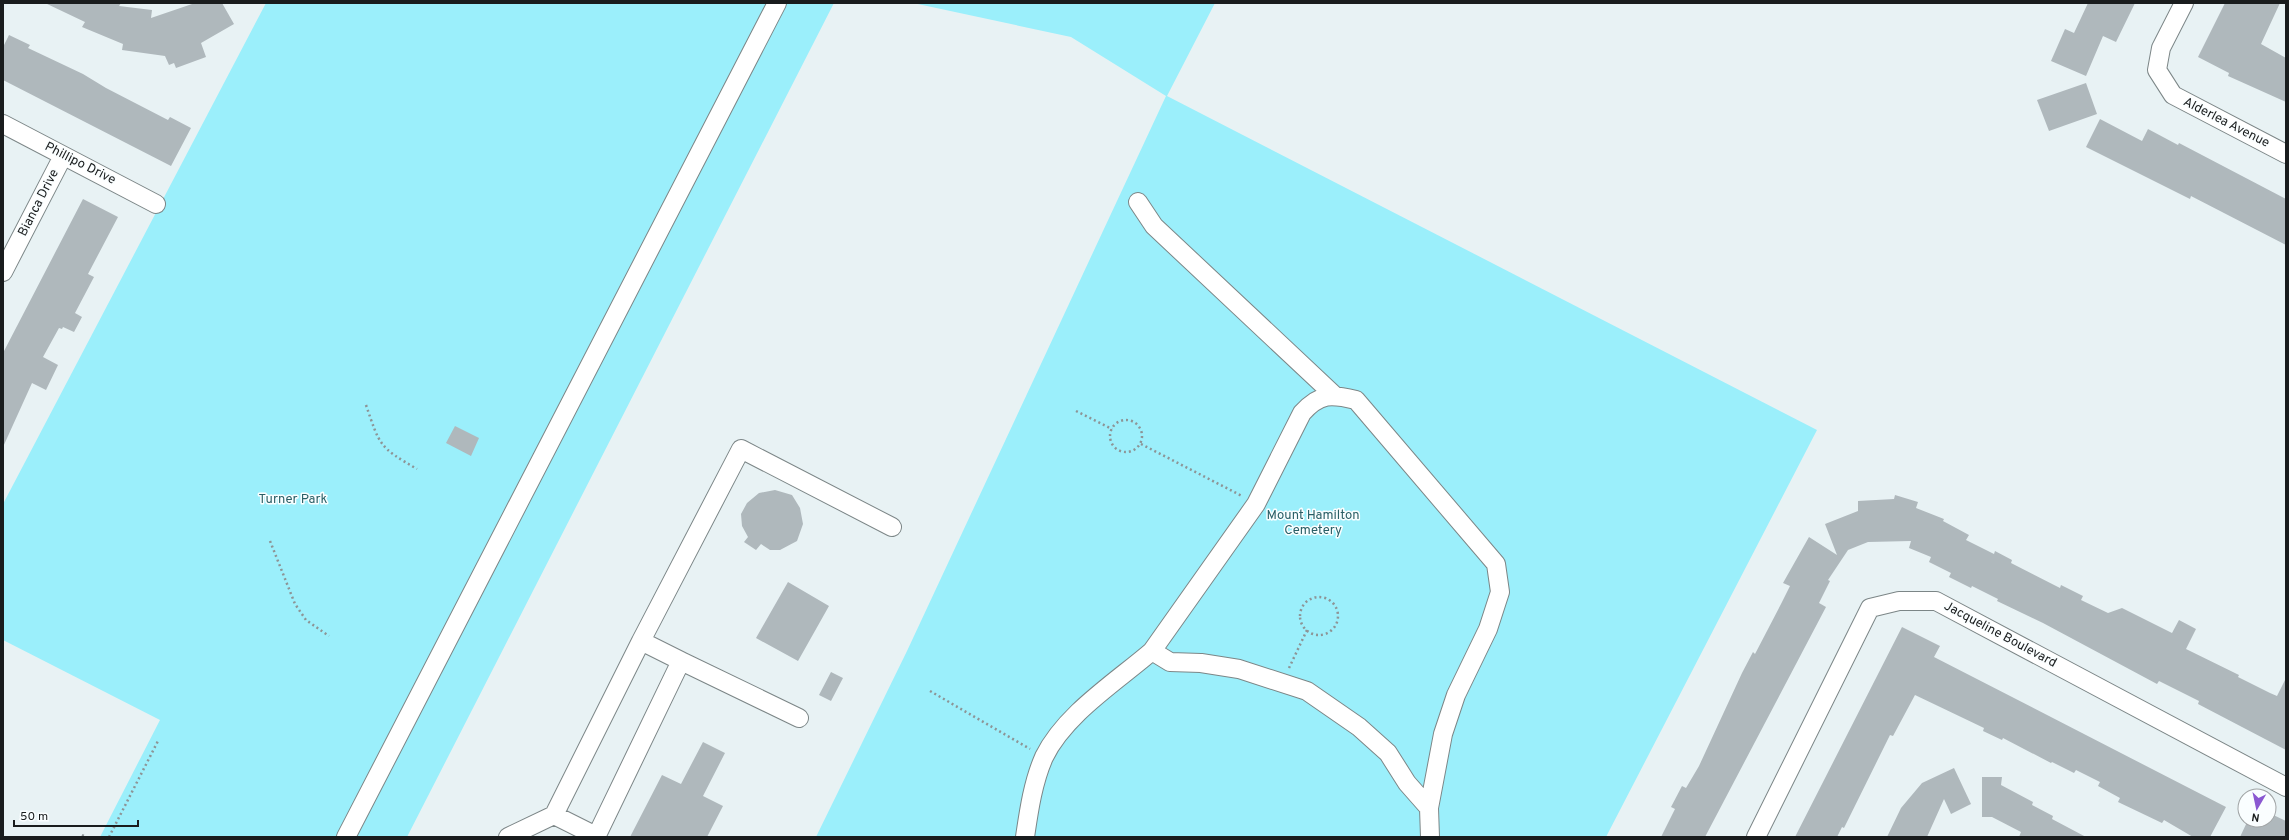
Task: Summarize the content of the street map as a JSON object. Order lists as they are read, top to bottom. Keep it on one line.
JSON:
{"streets":{"street":["Alderlea Avenue","Phillipo Drive","Bianca Drive","Jacqueline Boulevard"]},"crossings":[["Phillipo Drive","Bianca Drive"]],"parks":["Turner Park","Mount Hamilton Cemetery"],"scale_bar":"50 m","north":"bottom"}
